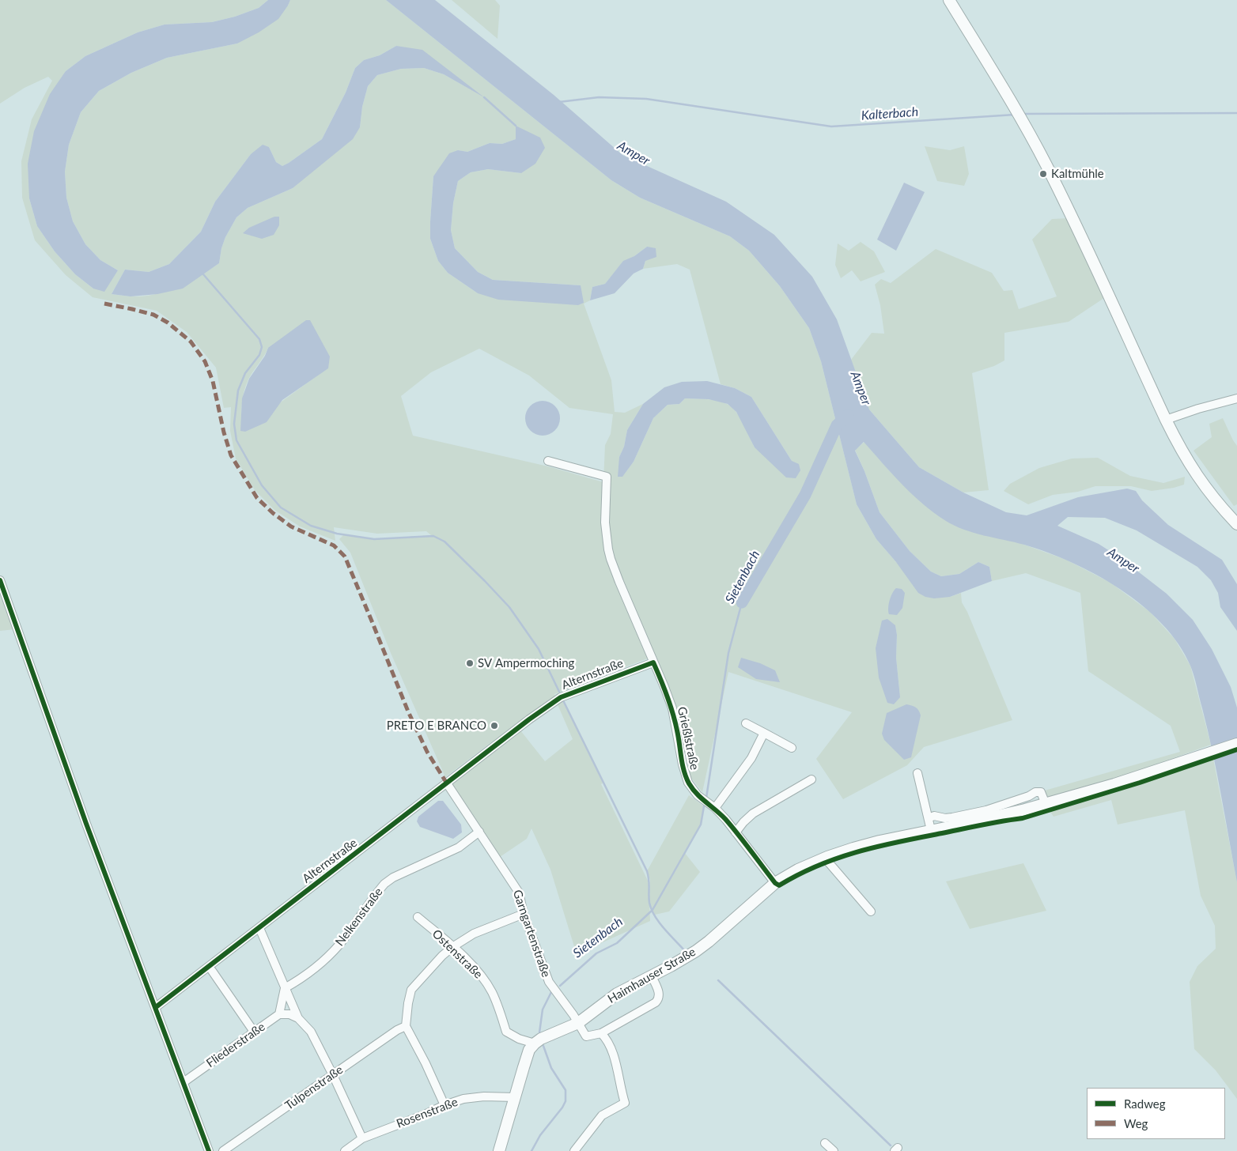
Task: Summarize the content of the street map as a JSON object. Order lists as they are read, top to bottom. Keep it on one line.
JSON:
{"streets":{"main road":["Haimhauser Straße"],"street":["Alternstraße","Grießlstraße","Nelkenstraße","Garngartenstraße","Ostenstraße","Fliederstraße","Tulpenstraße","Rosenstraße"]},"crossings":[["Alternstraße","Grießlstraße"],["Alternstraße","Garngartenstraße"],["Grießlstraße","Haimhauser Straße"],["Nelkenstraße","Garngartenstraße"],["Garngartenstraße","Haimhauser Straße"],["Ostenstraße","Haimhauser Straße"]],"water":["Kalterbach","Amper","Sietenbach"],"places":["Kaltmühle","SV Ampermoching","PRETO E BRANCO"],"legend":["Radweg","Weg"]}
